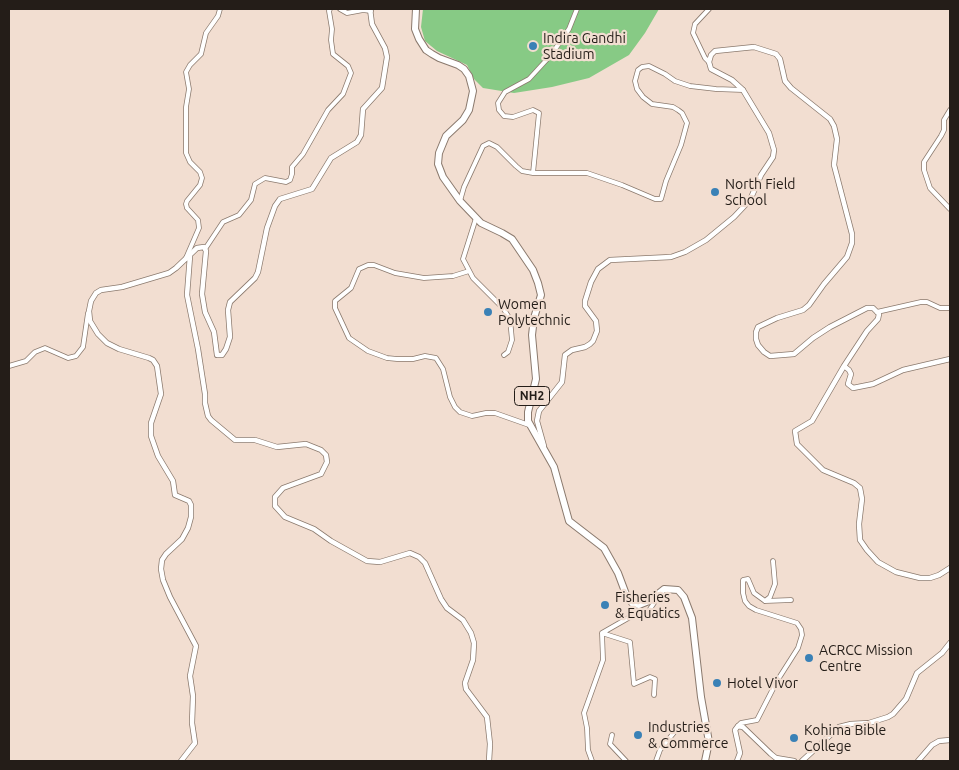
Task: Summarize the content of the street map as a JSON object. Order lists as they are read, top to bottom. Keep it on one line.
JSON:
{"streets":{"highway":["NH2"]},"places":["Indira Gandhi Stadium","North Field School","Women Polytechnic","Fisheries & Equatics","ACRCC Mission Centre","Hotel Vivor","Industries & Commerce","Kohima Bible College"]}
